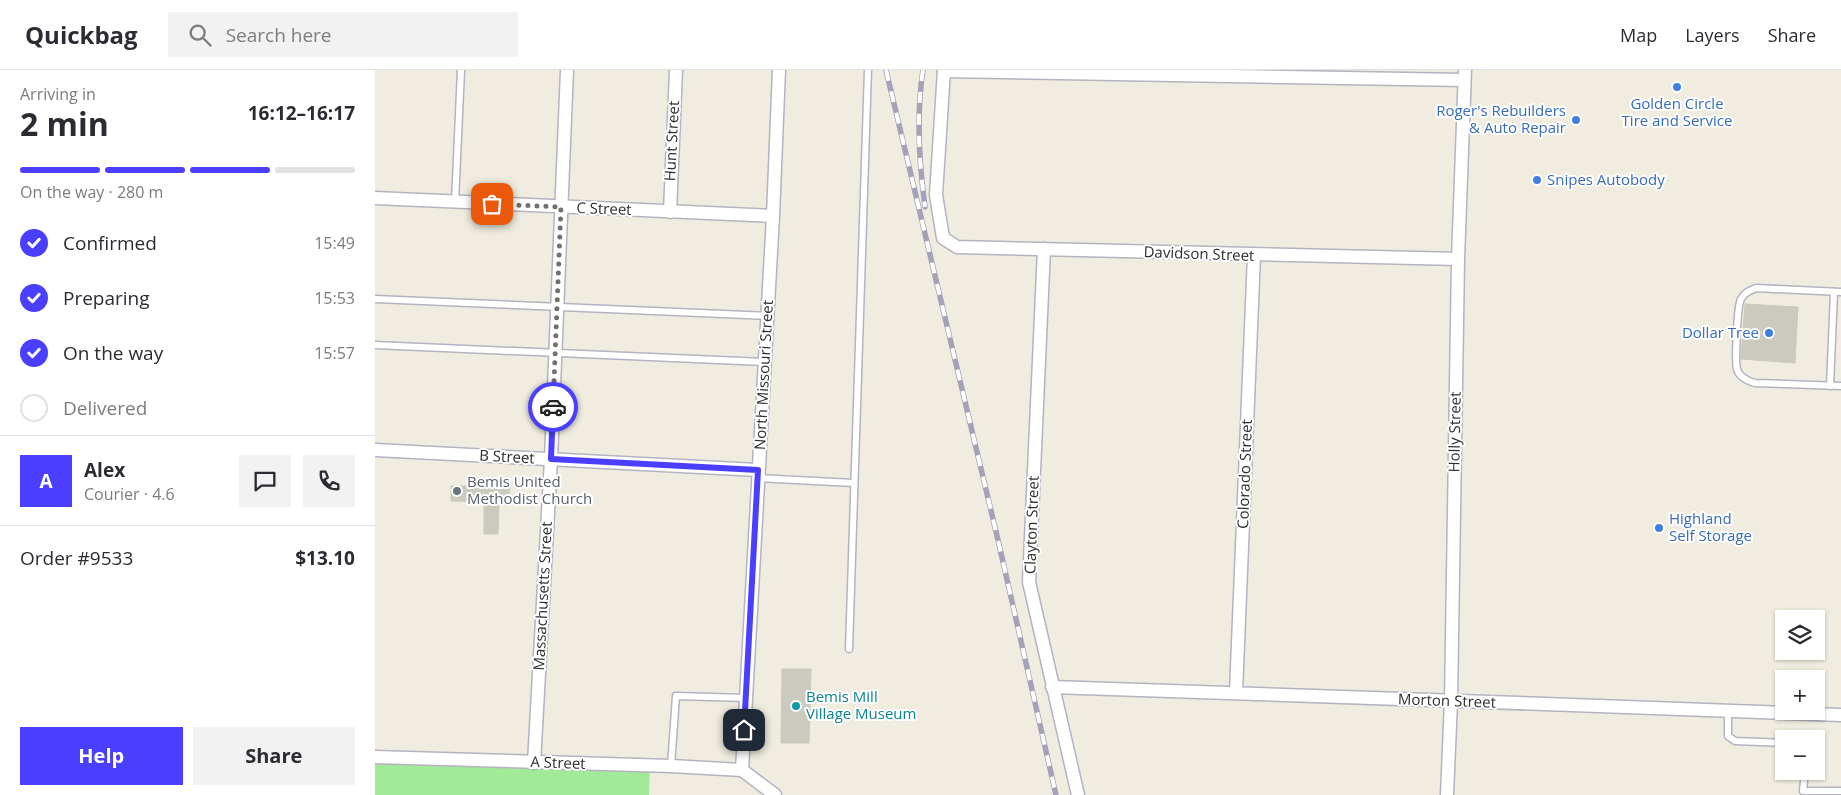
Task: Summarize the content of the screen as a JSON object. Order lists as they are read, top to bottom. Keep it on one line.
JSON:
{"streets":{"street":["Hunt Street","C Street","Davidson Street","North Missouri Street","Holly Street","B Street","Colorado Street","Clayton Street","Massachusetts Street","Morton Street","A Street"]},"crossings":[["Hunt Street","C Street"],["C Street","North Missouri Street"],["C Street","Massachusetts Street"],["Davidson Street","Holly Street"],["Davidson Street","Colorado Street"],["Davidson Street","Clayton Street"],["North Missouri Street","B Street"],["North Missouri Street","A Street"],["Holly Street","Morton Street"],["B Street","Massachusetts Street"],["Colorado Street","Morton Street"],["Clayton Street","Morton Street"],["Massachusetts Street","A Street"]],"places":["Golden Circle Tire and Service","Roger's Rebuilders & Auto Repair","Snipes Autobody","Dollar Tree","Bemis United Methodist Church","Highland Self Storage","Bemis Mill Village Museum"],"page":{"header":"Quickbag","search":"Search here","nav":["Map","Layers","Share"],"heading":["2 min","Arriving in","16:12–16:17"],"panel":["Alex","Courier · 4.6","Order #9533","$13.10"],"bar":"On the way · 280 m","list":[["Confirmed","15:49"],["Preparing","15:53"],["On the way","15:57"],"Delivered"],"round":"A","map_buttons":["+","−"],"buttons":["Help","Share"]}}
